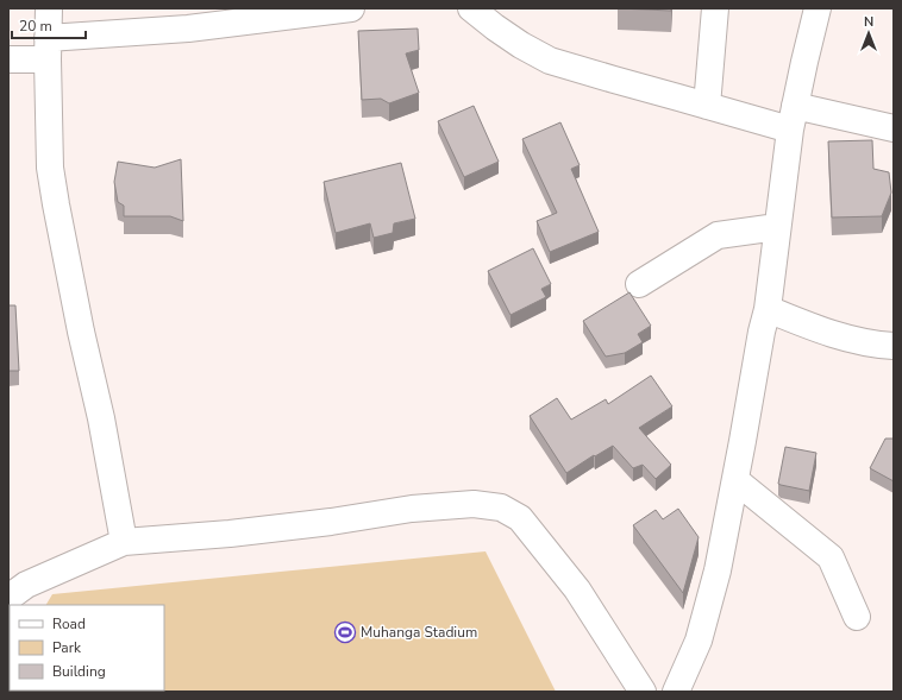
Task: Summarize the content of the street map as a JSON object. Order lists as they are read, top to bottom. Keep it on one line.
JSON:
{"places":{"sports":["Muhanga Stadium"]},"legend":["Road","Park","Building"],"scale_bar":"20 m","north":"top"}
